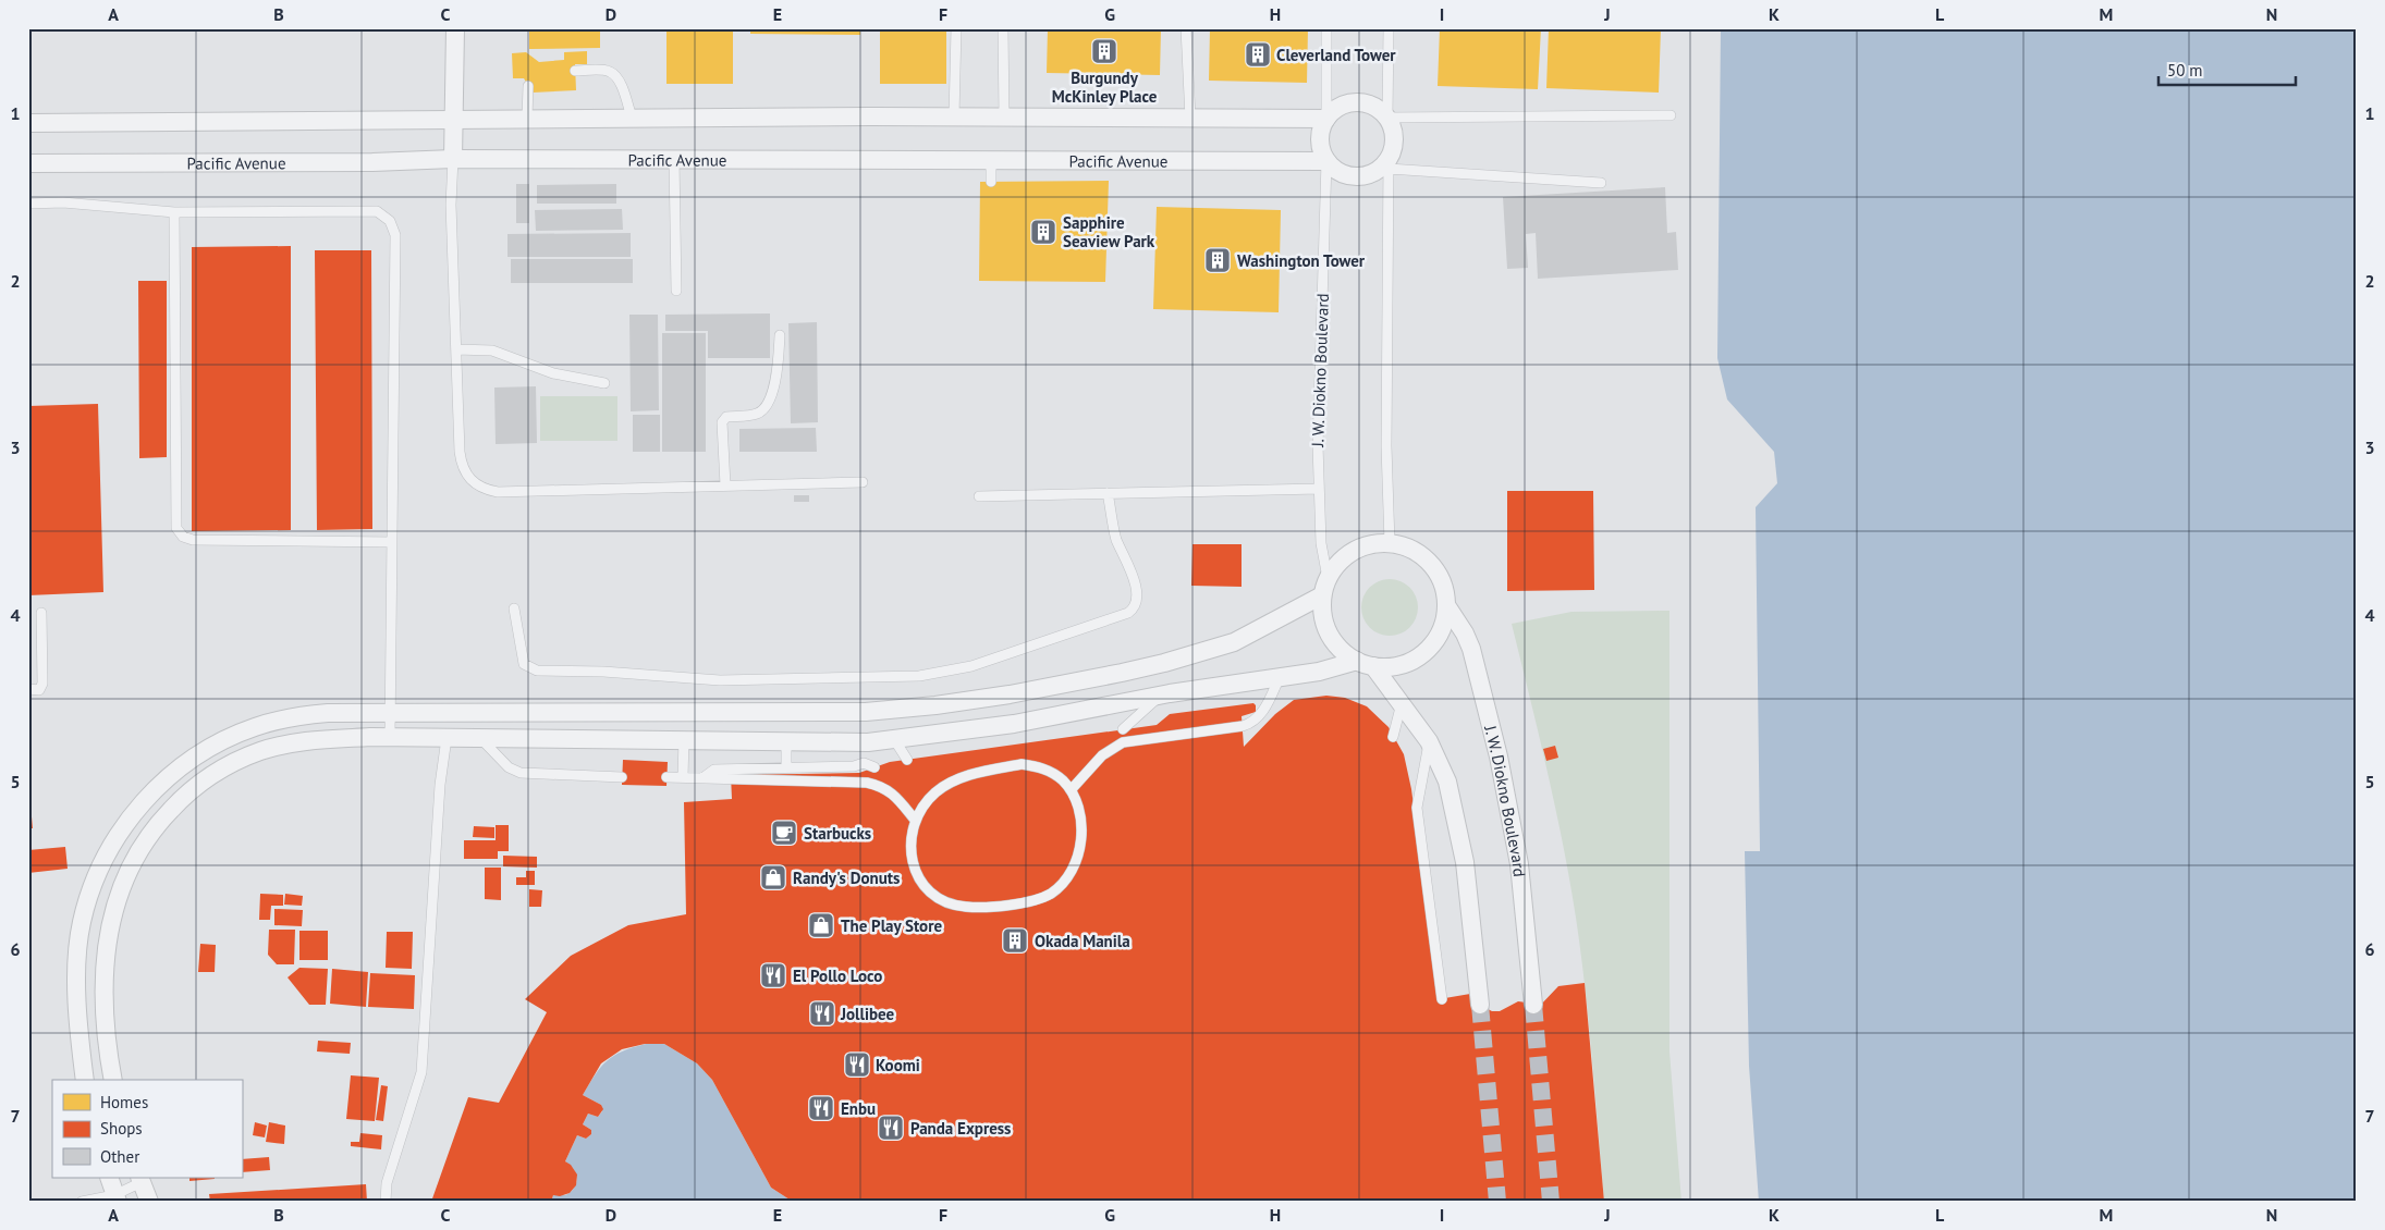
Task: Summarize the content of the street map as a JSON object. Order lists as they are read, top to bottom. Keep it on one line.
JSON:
{"streets":{"street":["Pacific Avenue","J. W. Diokno Boulevard"]},"crossings":[["Pacific Avenue","J. W. Diokno Boulevard"]],"places":{"building":["Burgundy McKinley Place","Cleverland Tower","Sapphire Seaview Park","Washington Tower","Okada Manila"],"cafe":["Starbucks"],"shop":["Randy's Donuts","The Play Store"],"restaurant":["El Pollo Loco","Jollibee","Koomi","Enbu","Panda Express"]},"legend":["Homes","Shops","Other"],"scale_bar":"50 m","grid":{"columns":["A","B","C","D","E","F","G","H","I","J","K","L","M","N"],"rows":["1","2","3","4","5","6","7"]}}
